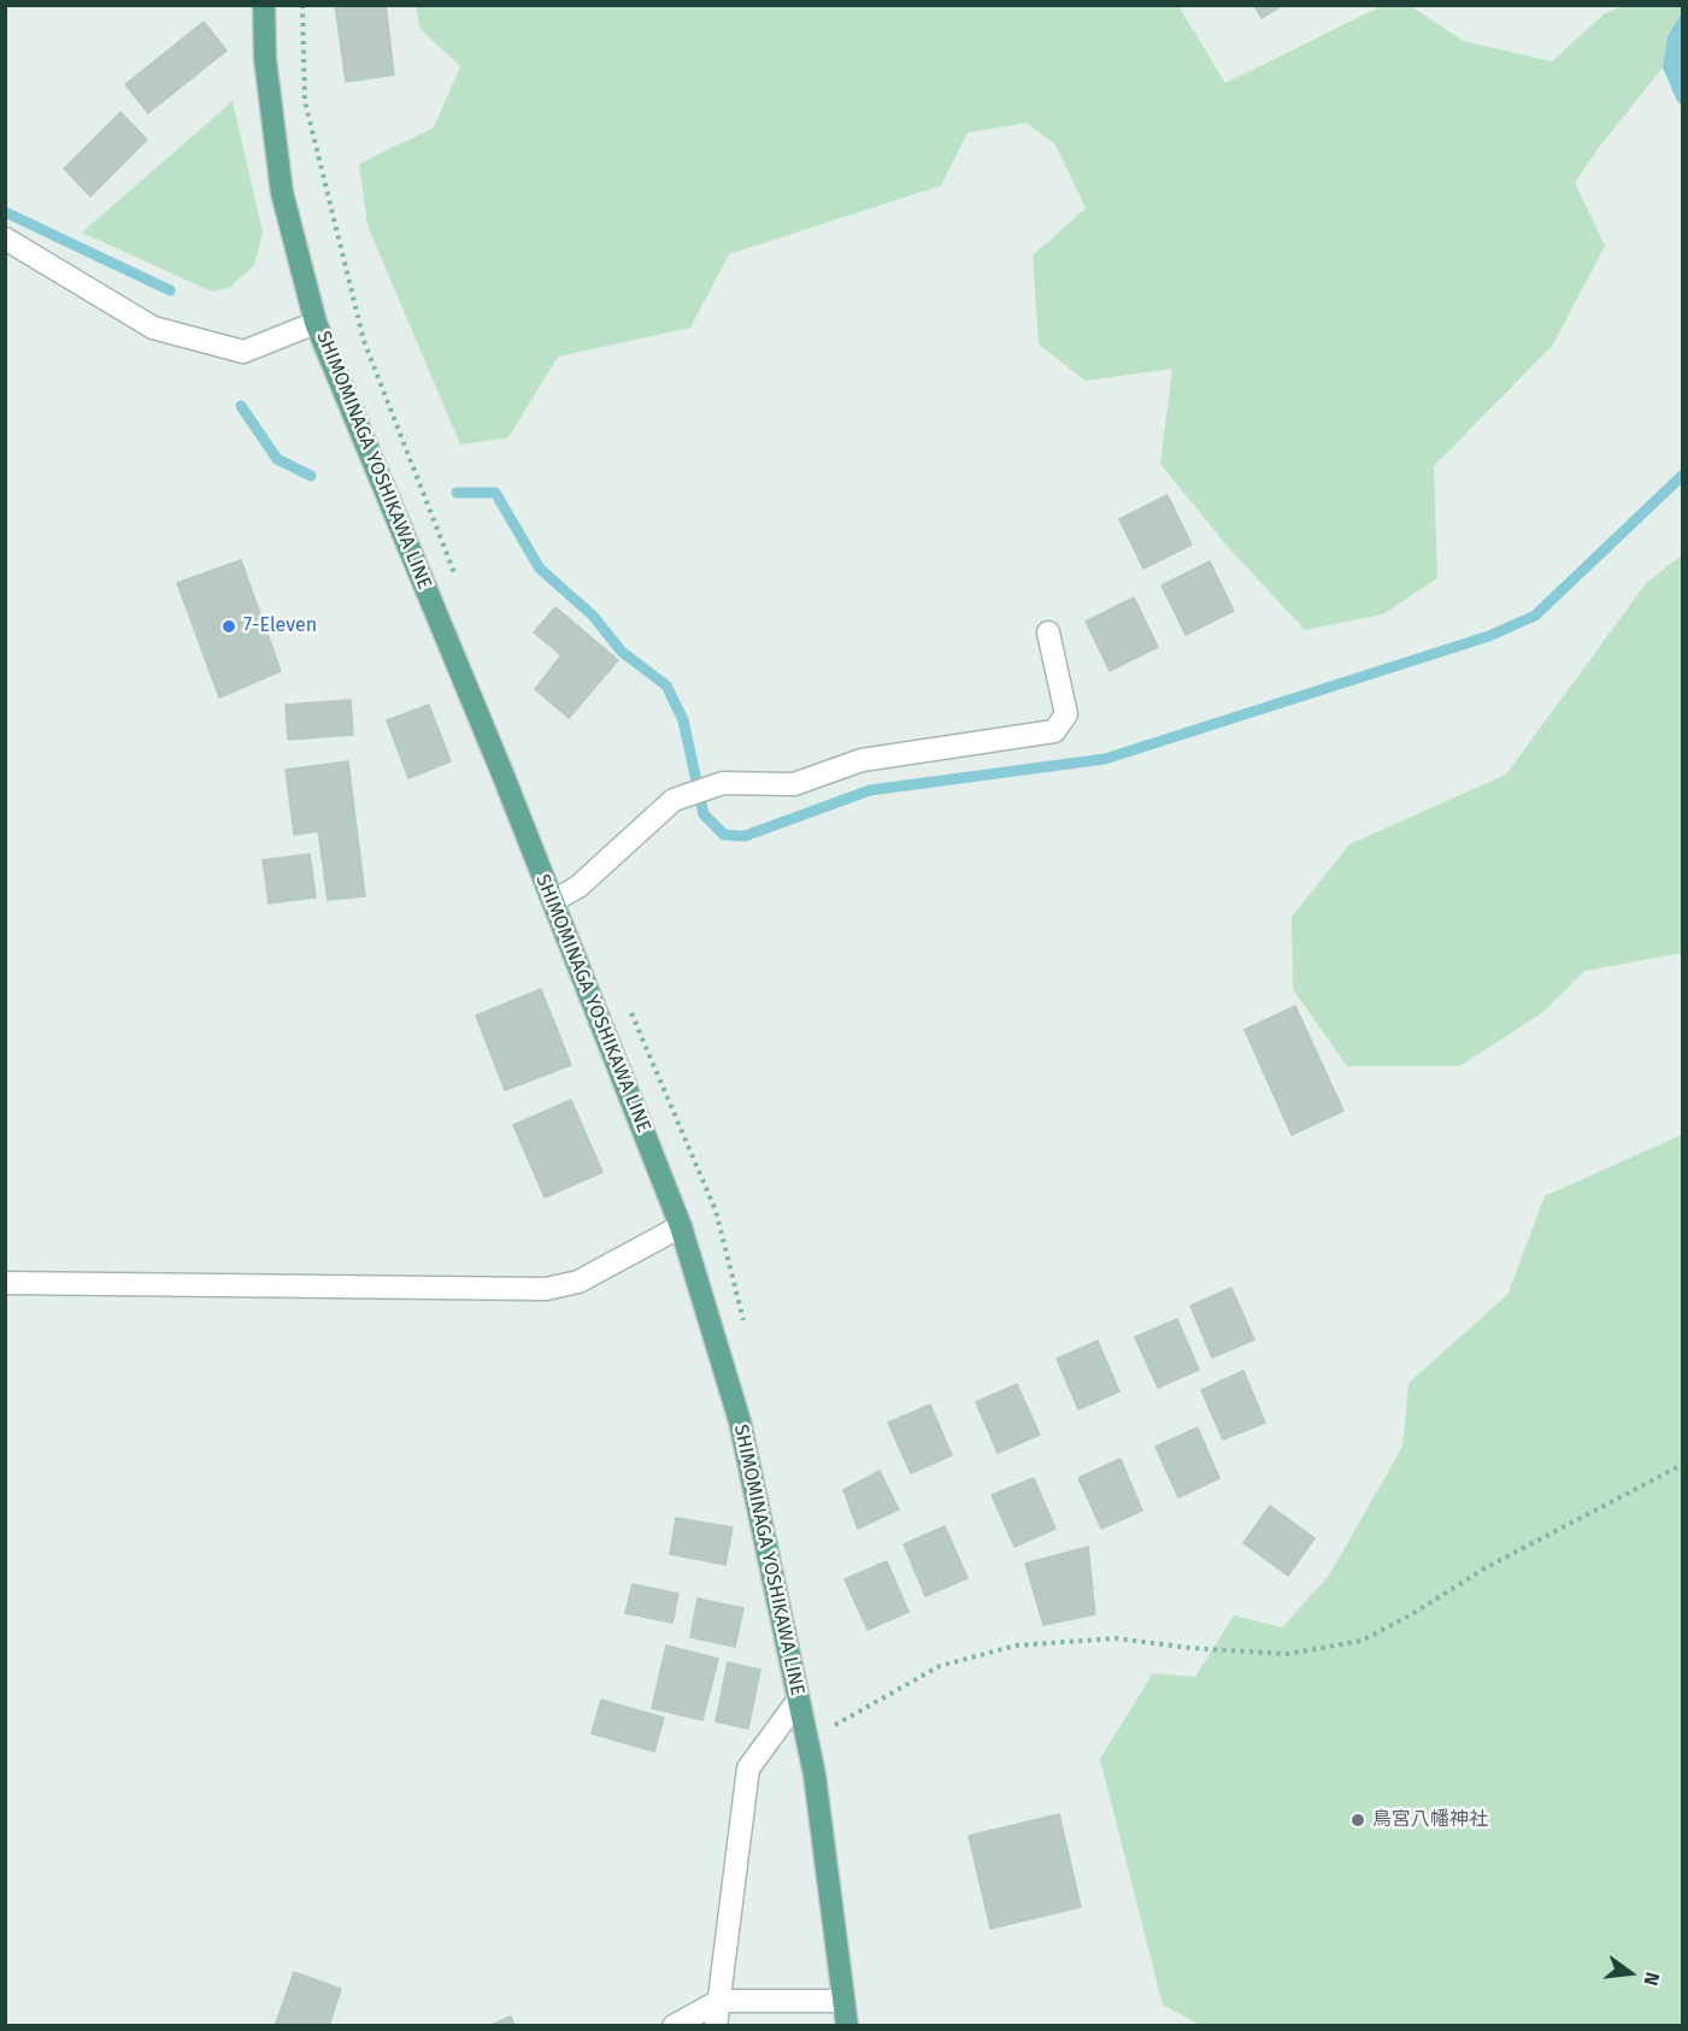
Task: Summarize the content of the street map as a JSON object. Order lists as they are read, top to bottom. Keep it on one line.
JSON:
{"streets":{"main road":["SHIMOMINAGA YOSHIKAWA LINE"]},"places":["7-Eleven","鳥宮八幡神社"],"north":"right"}
